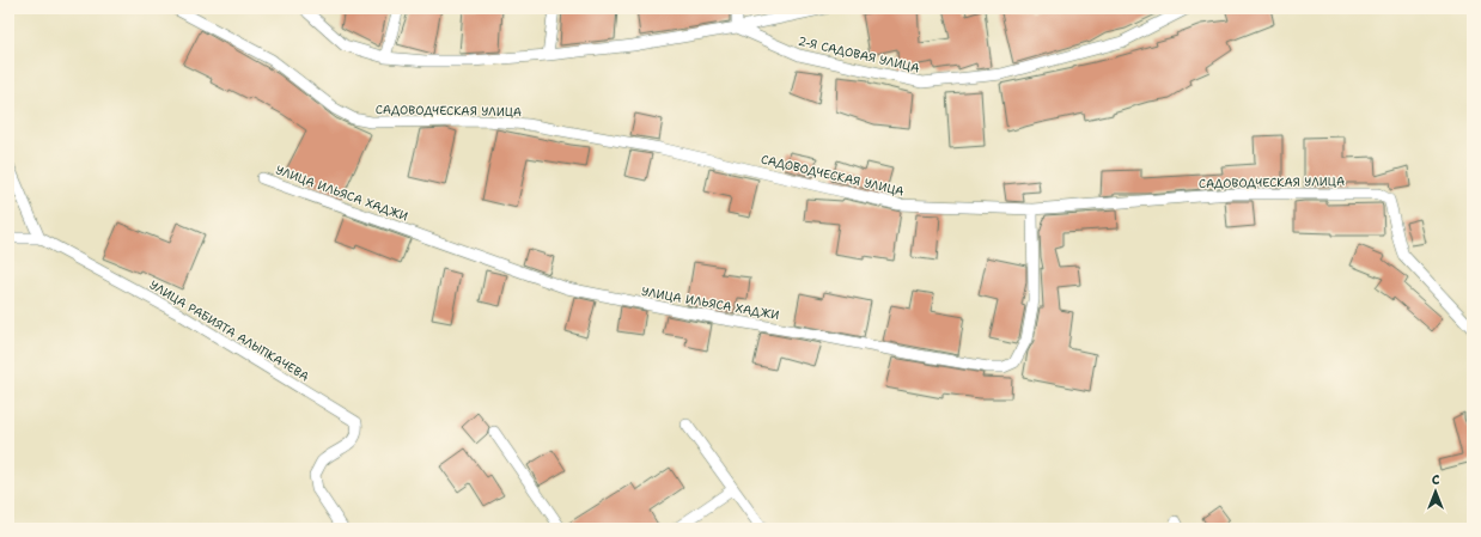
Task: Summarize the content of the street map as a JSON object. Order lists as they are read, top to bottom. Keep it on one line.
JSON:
{"streets":{"street":["2-Я САДОВАЯ УЛИЦА","САДОВОДЧЕСКАЯ УЛИЦА","УЛИЦА ИЛЬЯСА ХАДЖИ","УЛИЦА РАБИЯТА АЛЫПКАЧЕВА"]},"crossings":[["САДОВОДЧЕСКАЯ УЛИЦА","УЛИЦА ИЛЬЯСА ХАДЖИ"]],"north":"top"}
